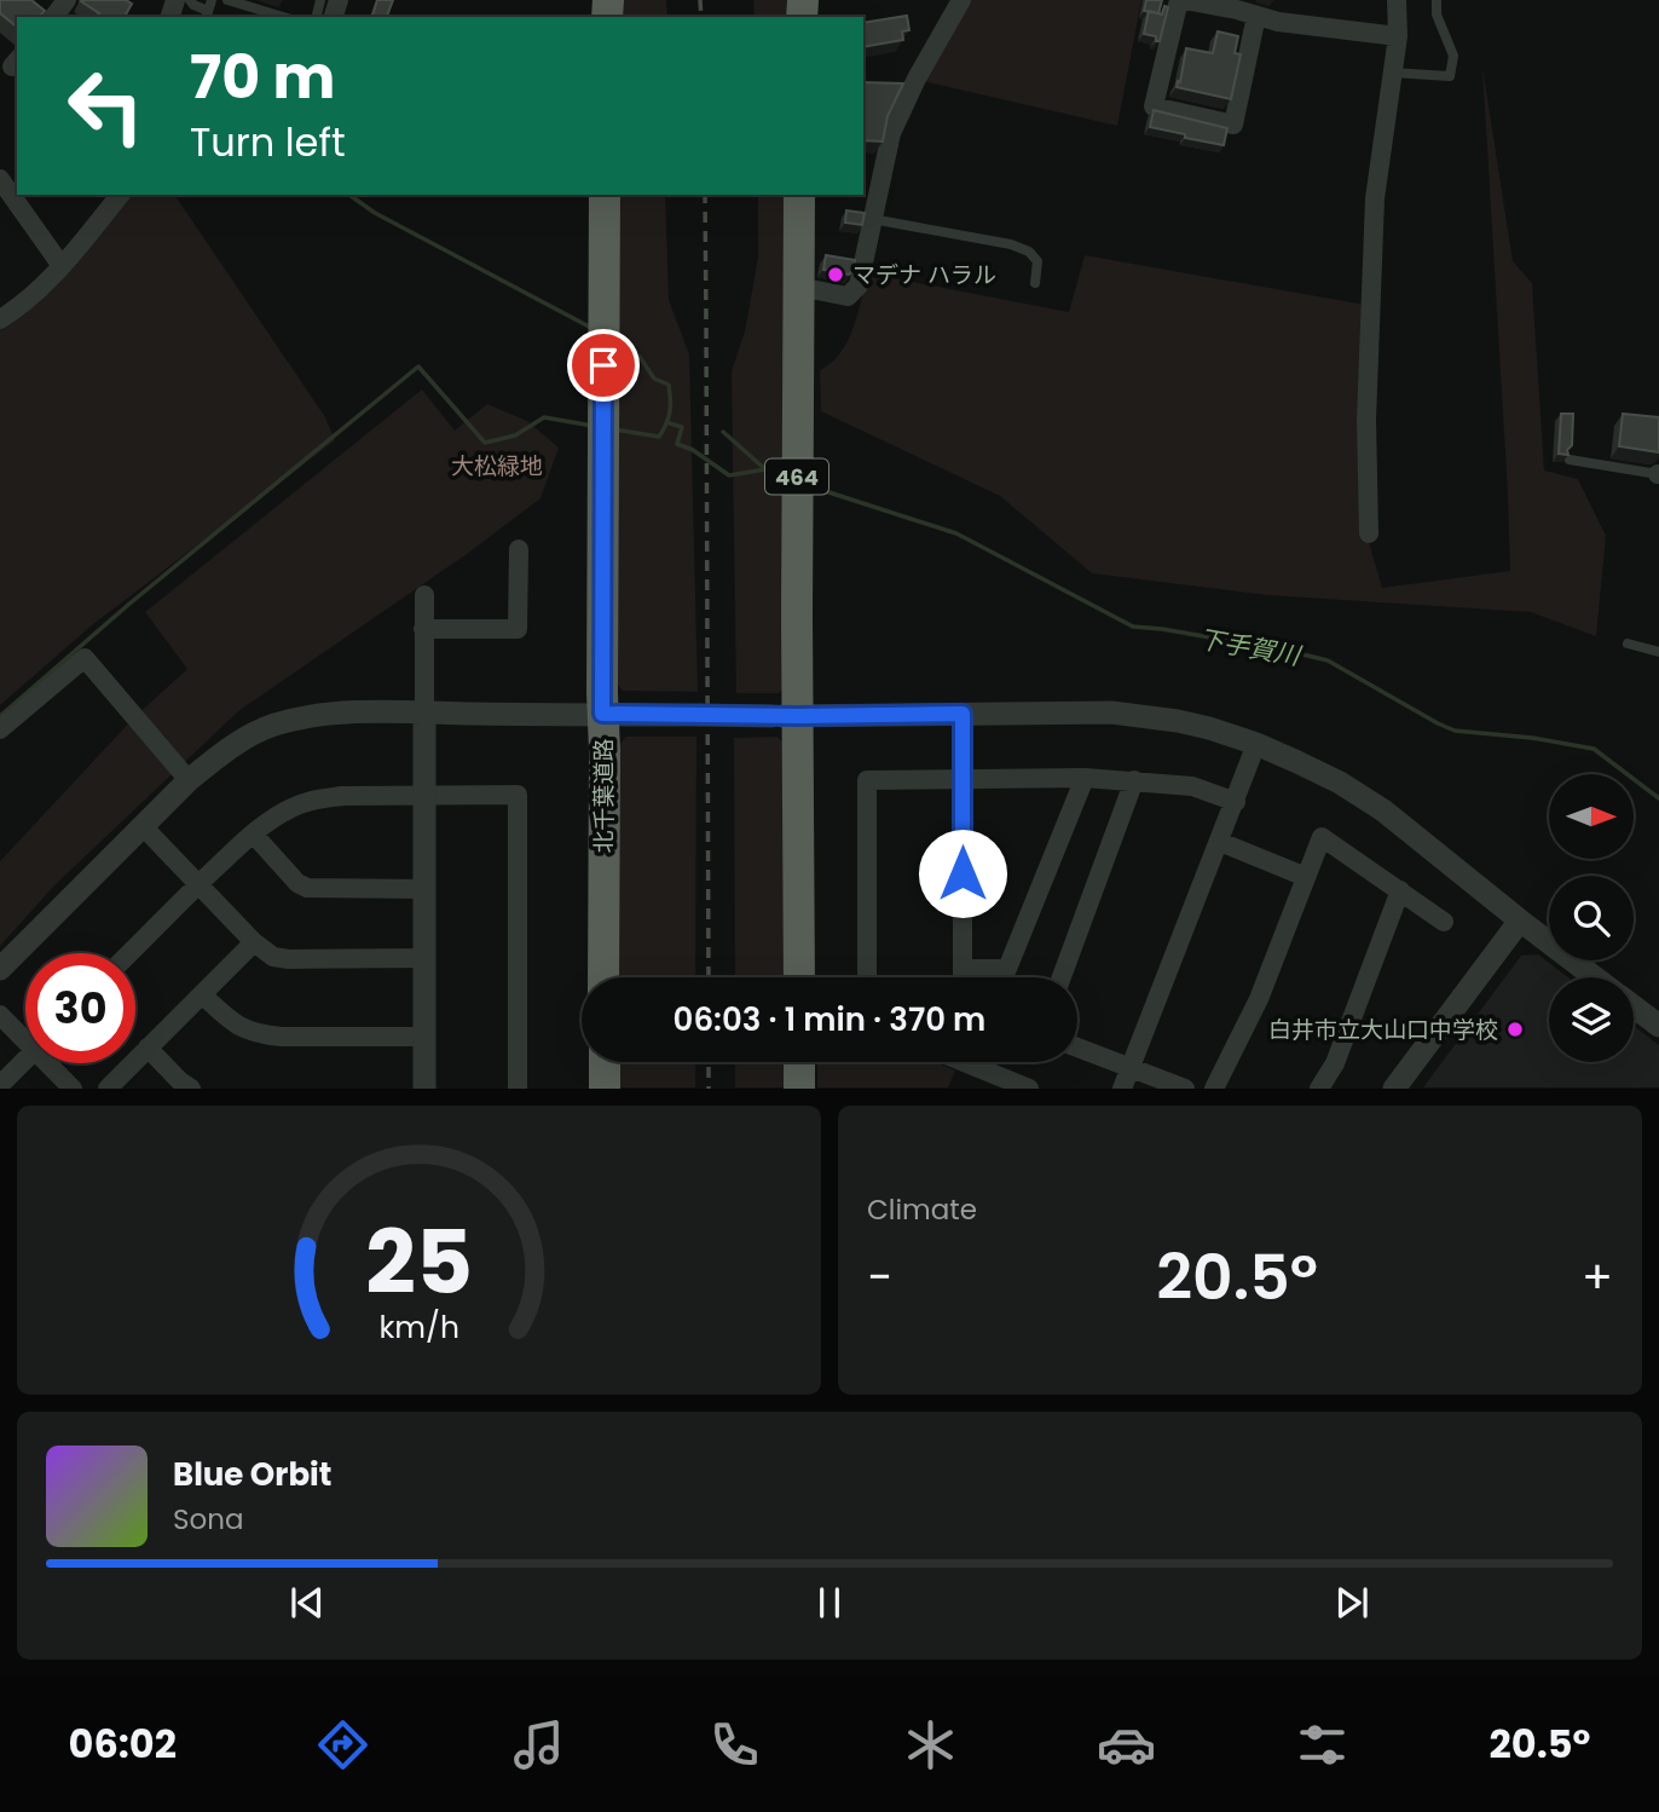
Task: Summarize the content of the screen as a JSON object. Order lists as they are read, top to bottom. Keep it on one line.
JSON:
{"streets":{"highway":["464","北千葉道路"]},"water":["下手賀川"],"parks":["大松緑地"],"places":["マデナ ハラル","白井市立大山口中学校"],"north":"right","page":{"turn":["70 m","Turn left"],"limit":"30","trip":"06:03 · 1 min · 370 m","tile":"Climate","heat":["−","20.5°","+"],"song":["Blue Orbit","Sona"],"tabs":["06:02","20.5°"],"gauge":["25","km/h"]}}
